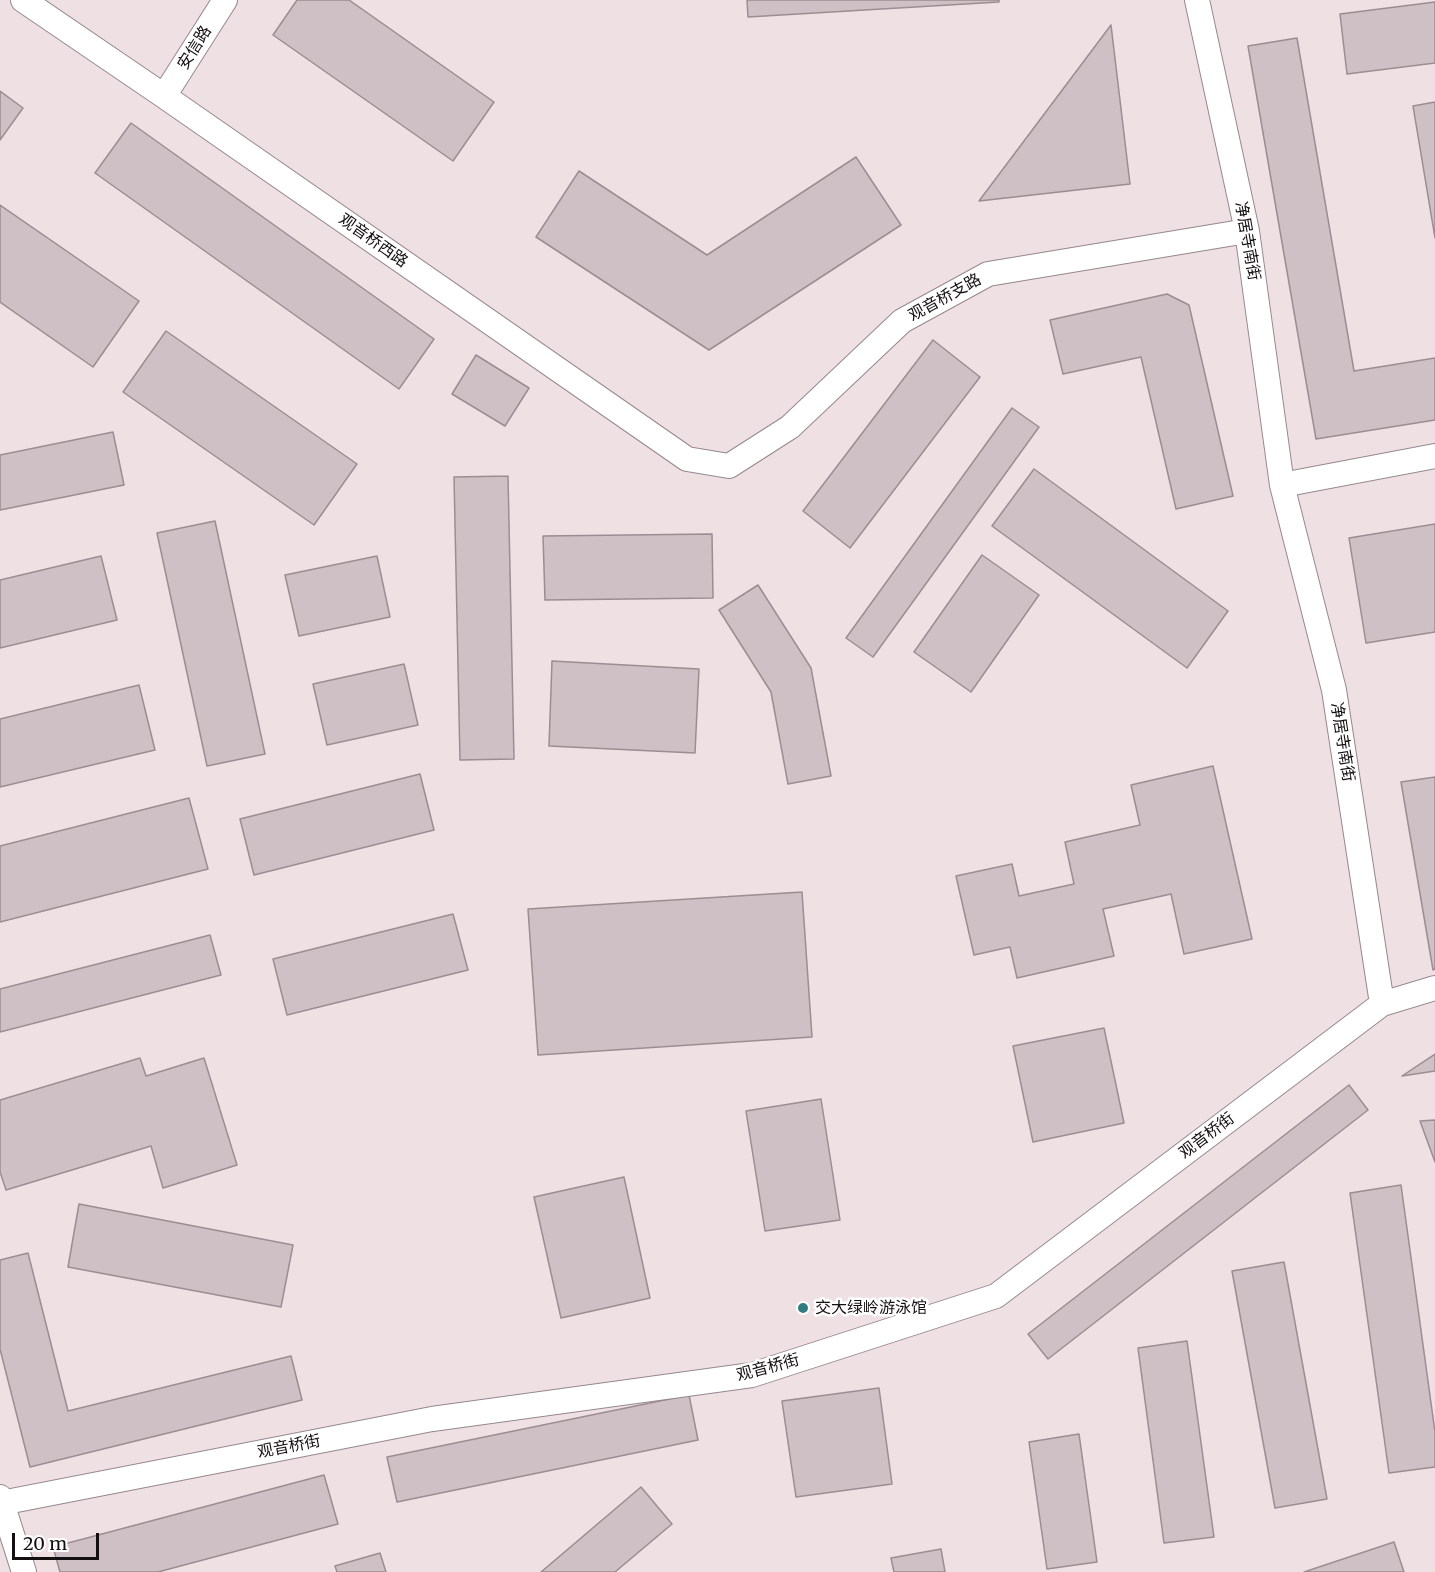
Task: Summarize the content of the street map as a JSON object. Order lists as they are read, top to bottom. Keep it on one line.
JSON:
{"streets":{"street":["安信路","观音桥西路","净居寺南街","观音桥支路","观音桥街"]},"crossings":[["安信路","观音桥西路"],["观音桥西路","观音桥支路"],["净居寺南街","观音桥支路"],["净居寺南街","观音桥街"]],"places":["交大绿岭游泳馆"],"scale_bar":"20 m"}
